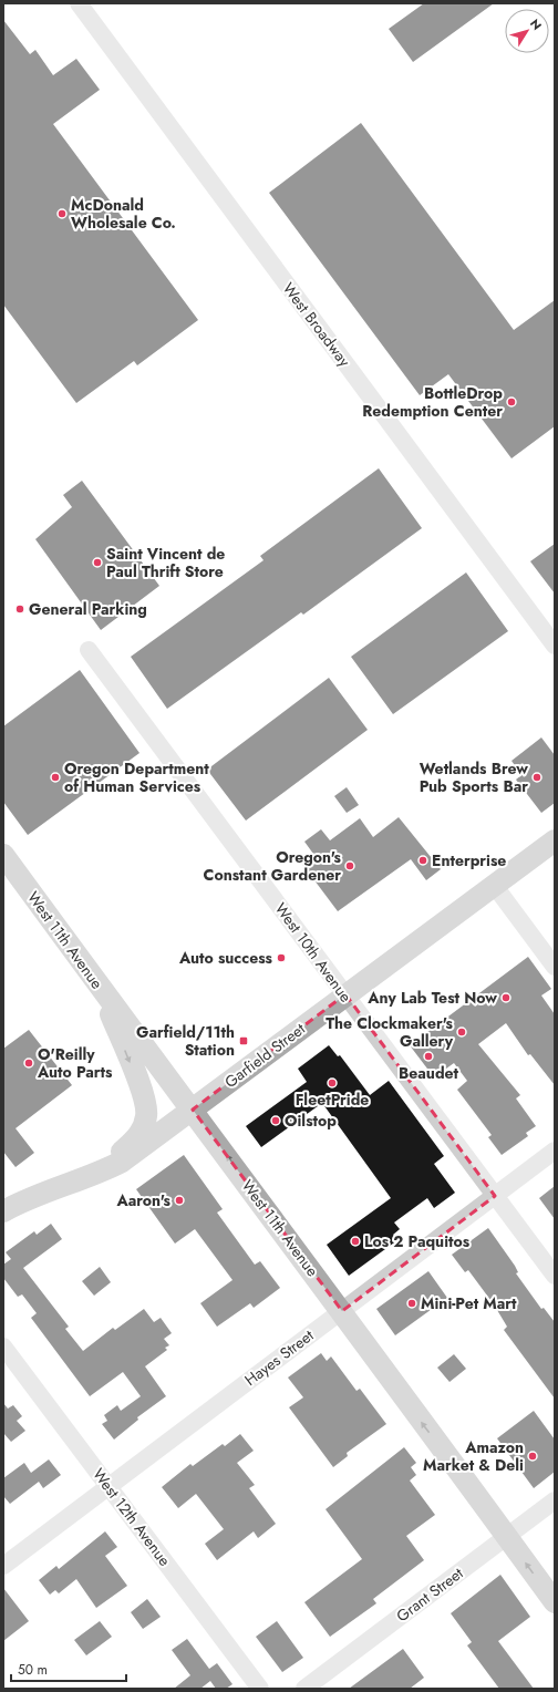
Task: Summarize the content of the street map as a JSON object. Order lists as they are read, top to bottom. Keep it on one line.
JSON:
{"streets":{"main road":["West 11th Avenue","Garfield Street"],"street":["West Broadway","West 10th Avenue","Hayes Street","West 12th Avenue","Grant Street"]},"crossings":[["West 11th Avenue","Garfield Street"],["West 11th Avenue","Hayes Street"],["West 11th Avenue","Grant Street"],["West 10th Avenue","Garfield Street"],["West 10th Avenue","Hayes Street"],["Hayes Street","West 12th Avenue"]],"one_way":["West 11th Avenue"],"places":{"other":["McDonald Wholesale Co.","BottleDrop Redemption Center","Saint Vincent de Paul Thrift Store","General Parking","Oregon Department of Human Services","Wetlands Brew Pub Sports Bar","Enterprise","Oregon's Constant Gardener","Auto success","Any Lab Test Now","The Clockmaker's Gallery","Beaudet","O'Reilly Auto Parts","FleetPride","Oilstop","Aaron's","Los 2 Paquitos","Mini-Pet Mart","Amazon Market & Deli"],"transit":["Garfield/11th Station"]},"scale_bar":"50 m","north":"top right"}
